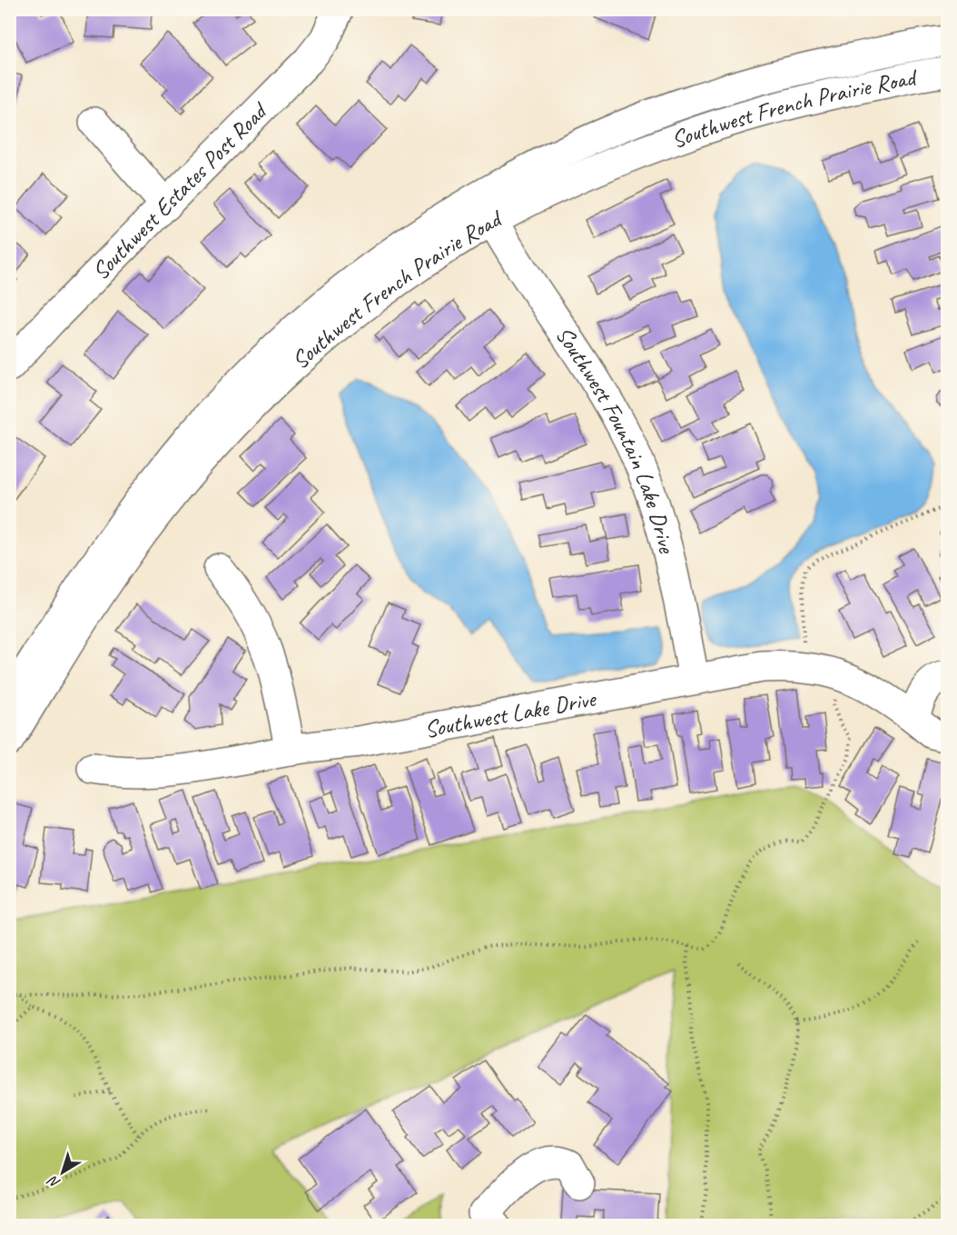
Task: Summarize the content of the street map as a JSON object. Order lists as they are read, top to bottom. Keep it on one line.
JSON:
{"streets":{"street":["Southwest French Prairie Road","Southwest Estates Post Road","Southwest Fountain Lake Drive","Southwest Lake Drive"]},"crossings":[["Southwest French Prairie Road","Southwest Fountain Lake Drive"],["Southwest Fountain Lake Drive","Southwest Lake Drive"]],"north":"bottom left"}
